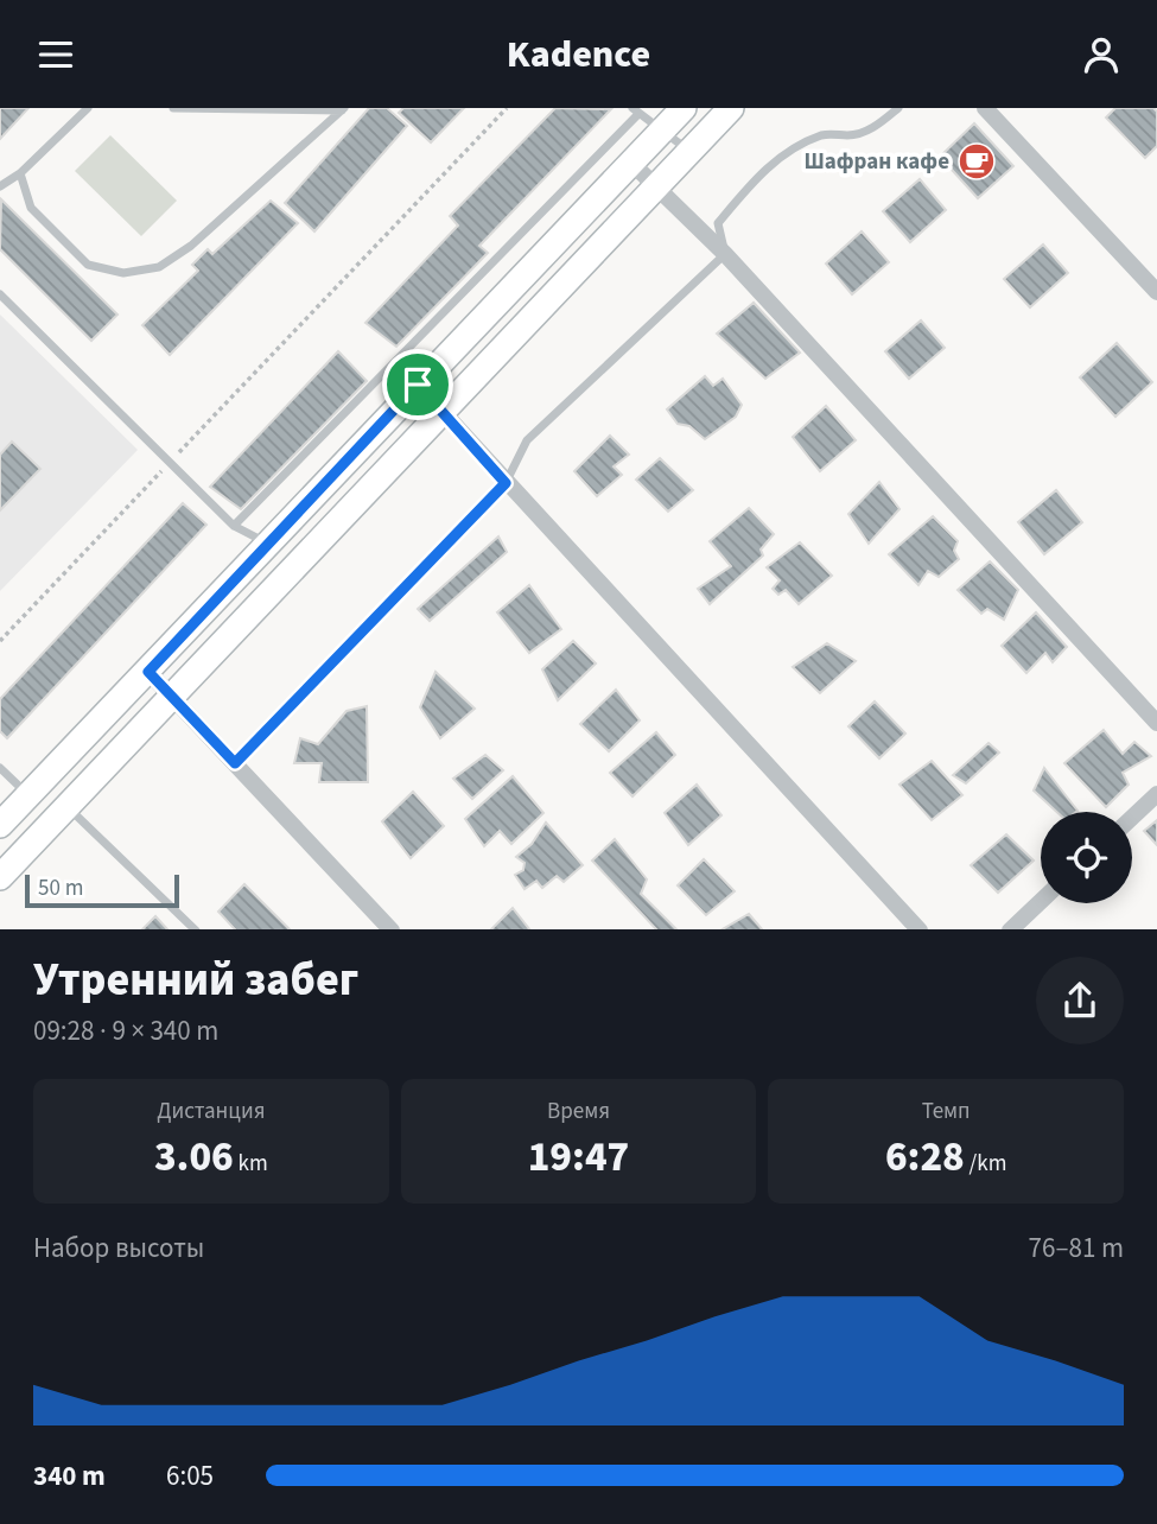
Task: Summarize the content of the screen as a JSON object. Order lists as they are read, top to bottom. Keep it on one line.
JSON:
{"places":{"cafe":["Шафран кафе"]},"scale_bar":"50 m","page":{"header":"Kadence","scale":"50 m","heading":["Утренний забег","09:28 · 9 × 340 m"],"stats":[["Дистанция","3.06 km"],["Время","19:47"],["Темп","6:28 /km"]],"chart":["Набор высоты","76–81 m"],"list":[{"name":"340 m","note":"6:05"}]}}
